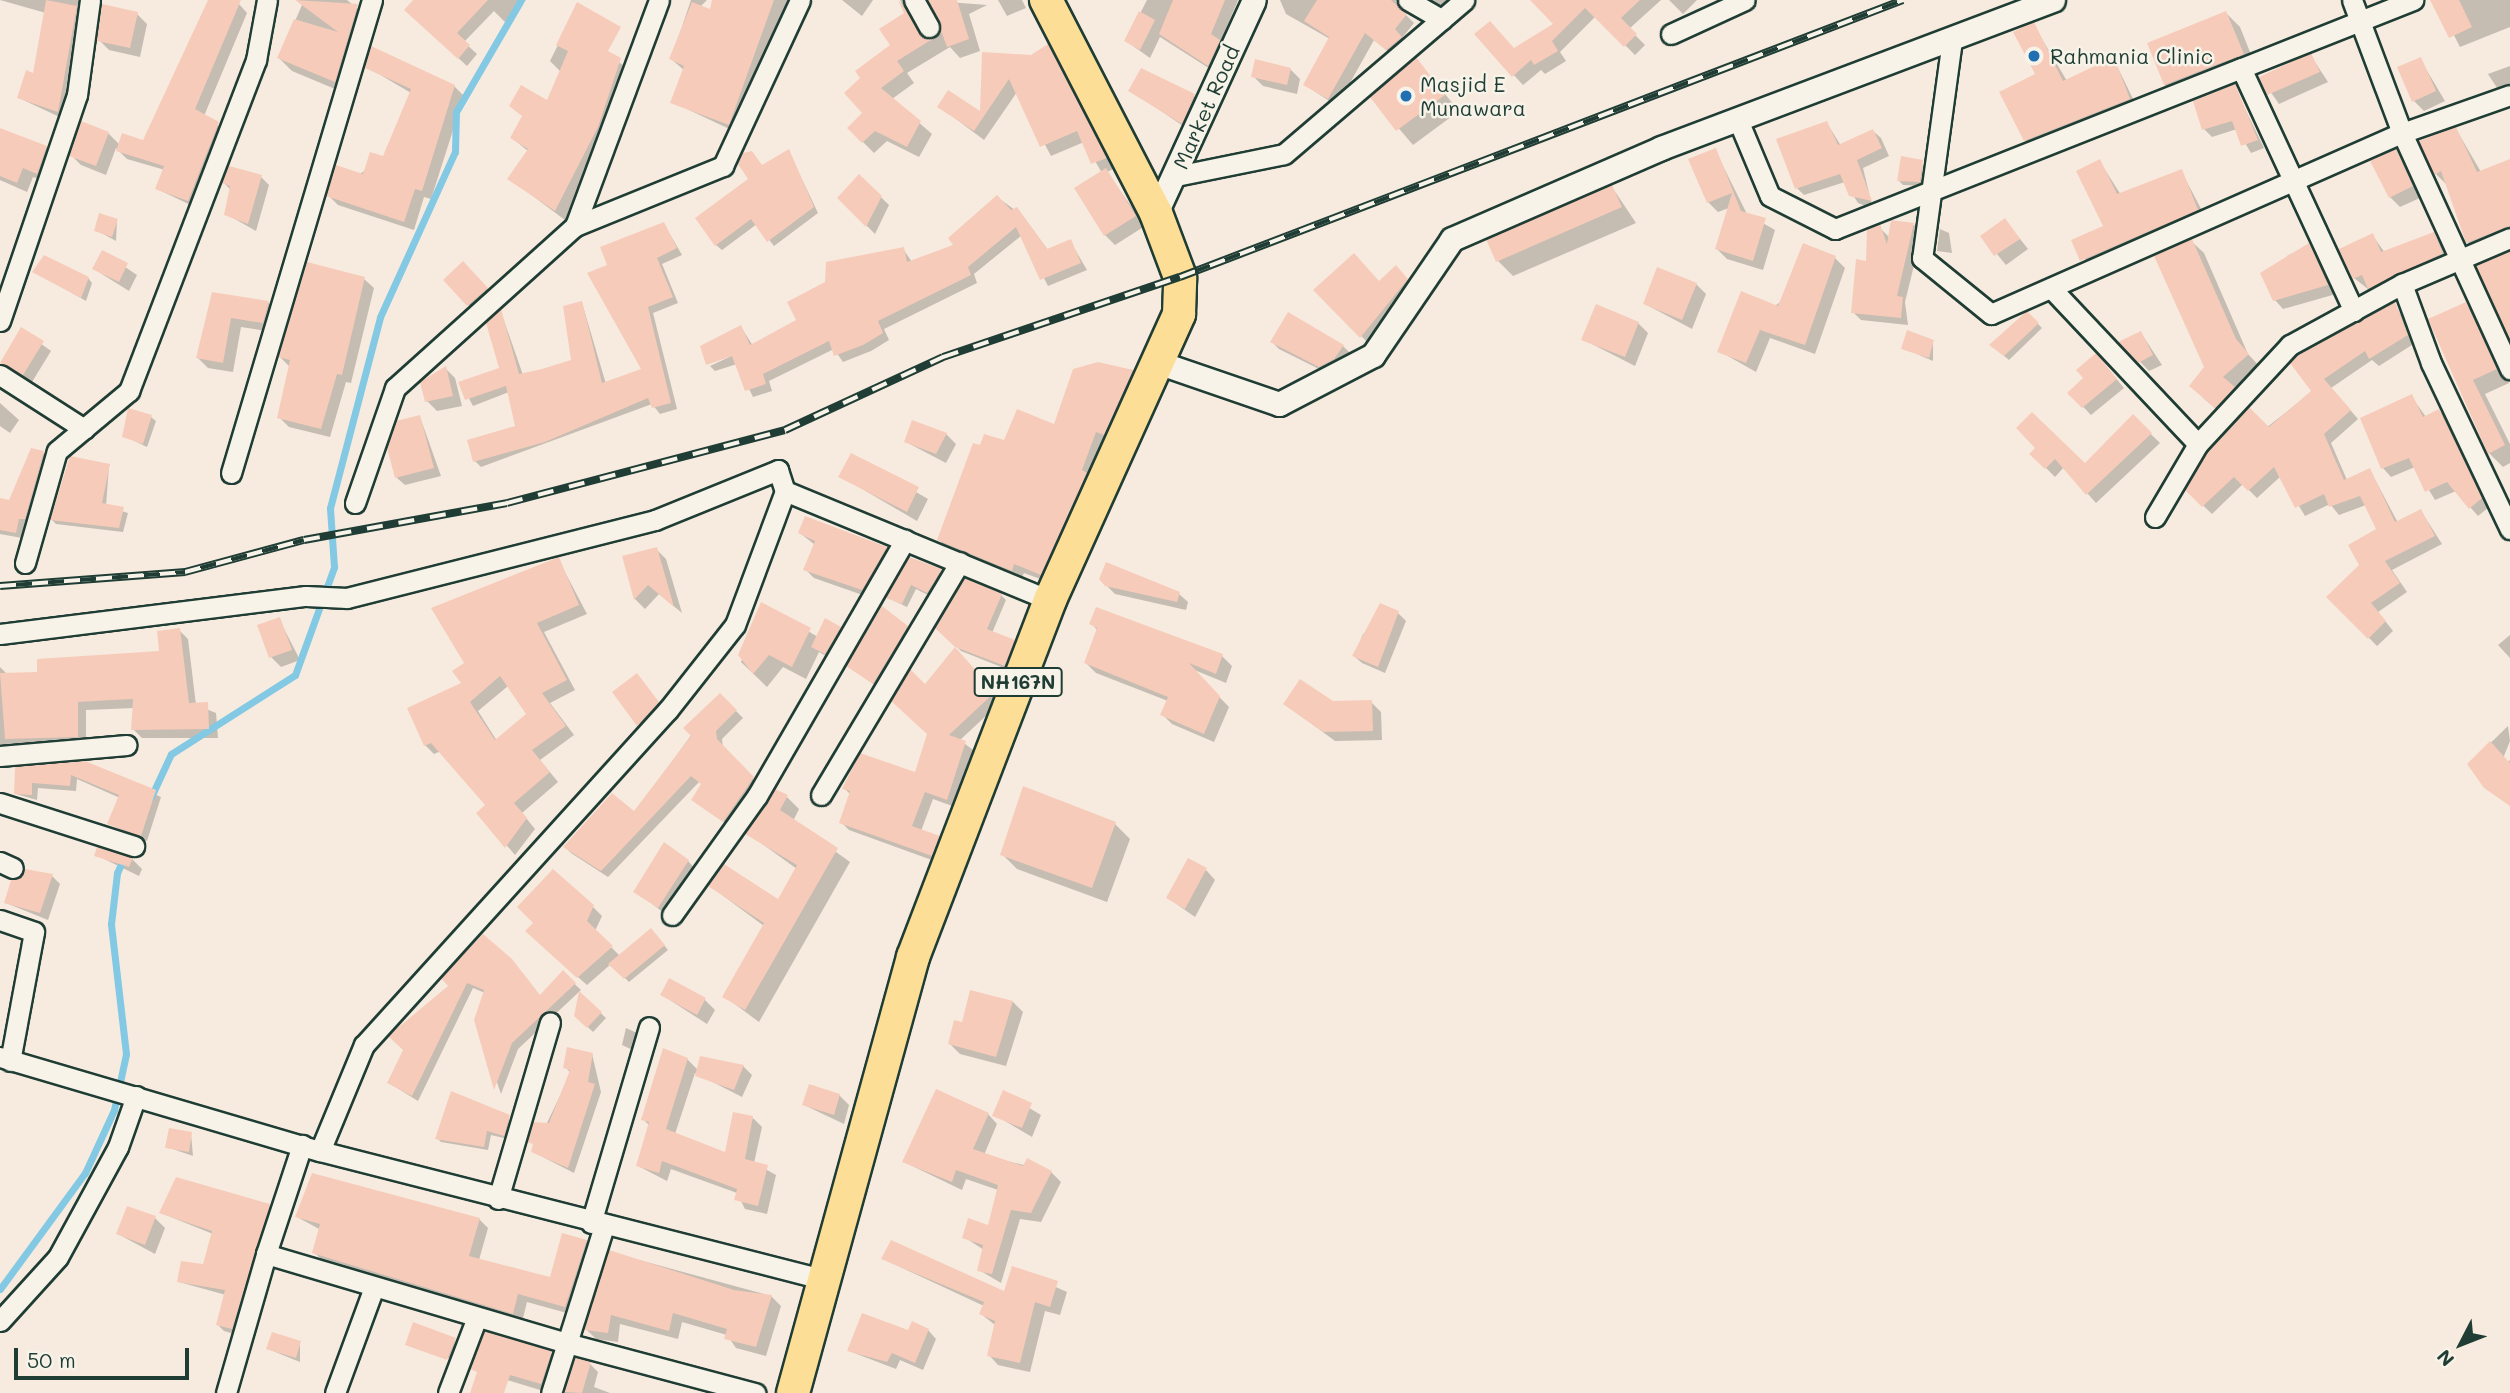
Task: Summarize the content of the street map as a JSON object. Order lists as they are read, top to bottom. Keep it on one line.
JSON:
{"streets":{"highway":["NH167N"],"street":["Market Road"]},"crossings":[["Market Road","NH167N"]],"places":["Rahmania Clinic","Masjid E Munawara"],"scale_bar":"50 m","north":"bottom left"}
